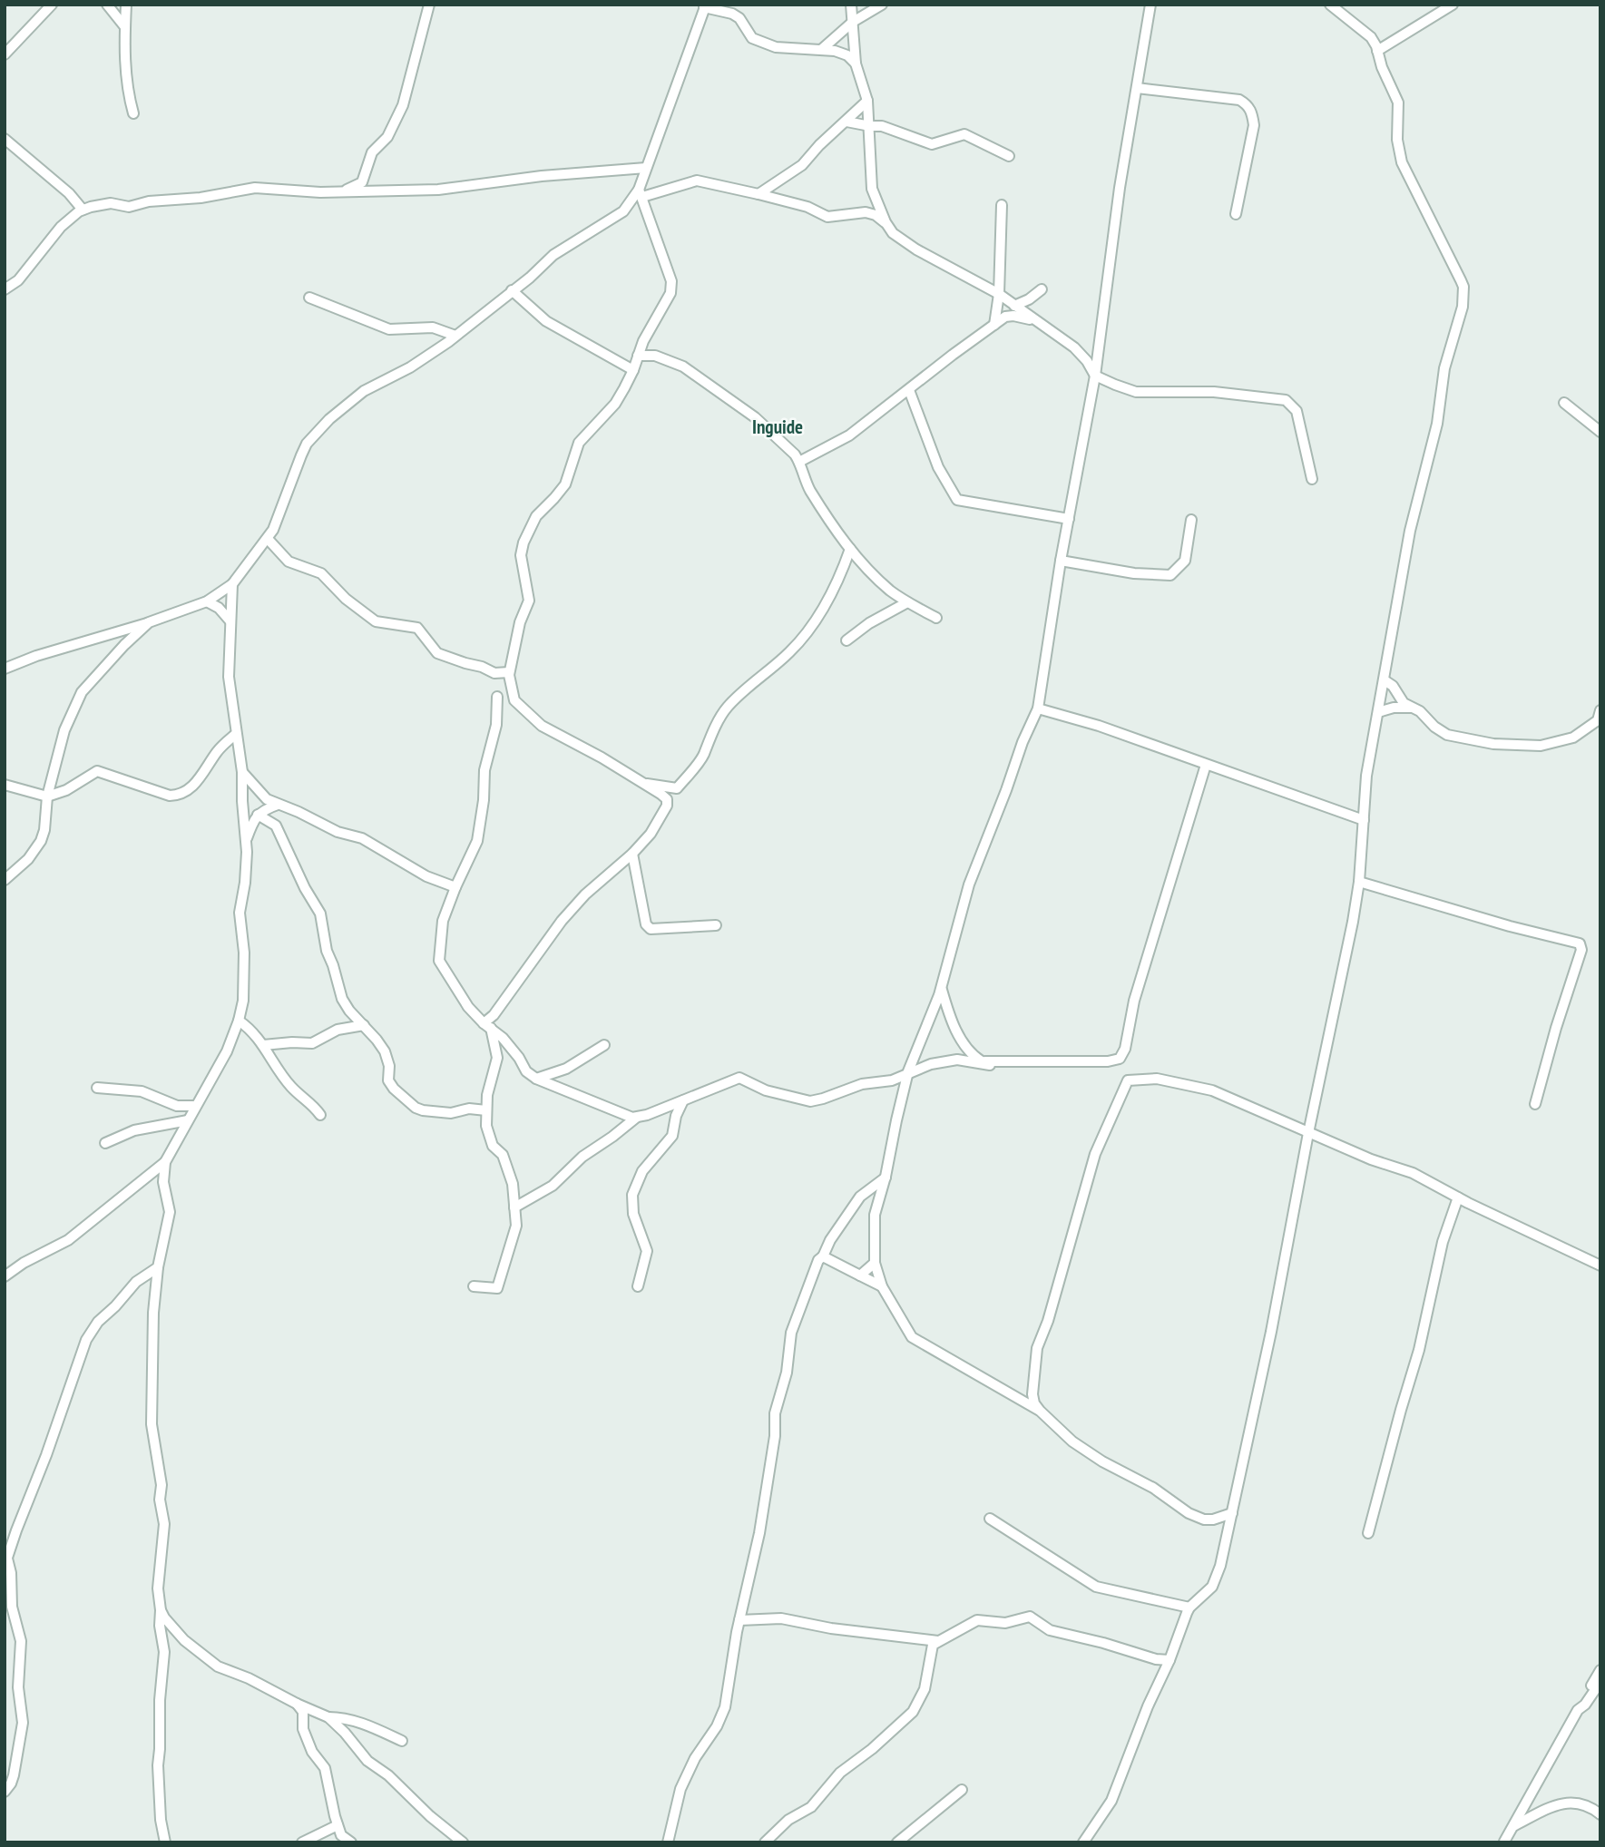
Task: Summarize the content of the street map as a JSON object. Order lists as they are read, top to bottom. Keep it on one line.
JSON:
{"districts":["Inguide"]}
